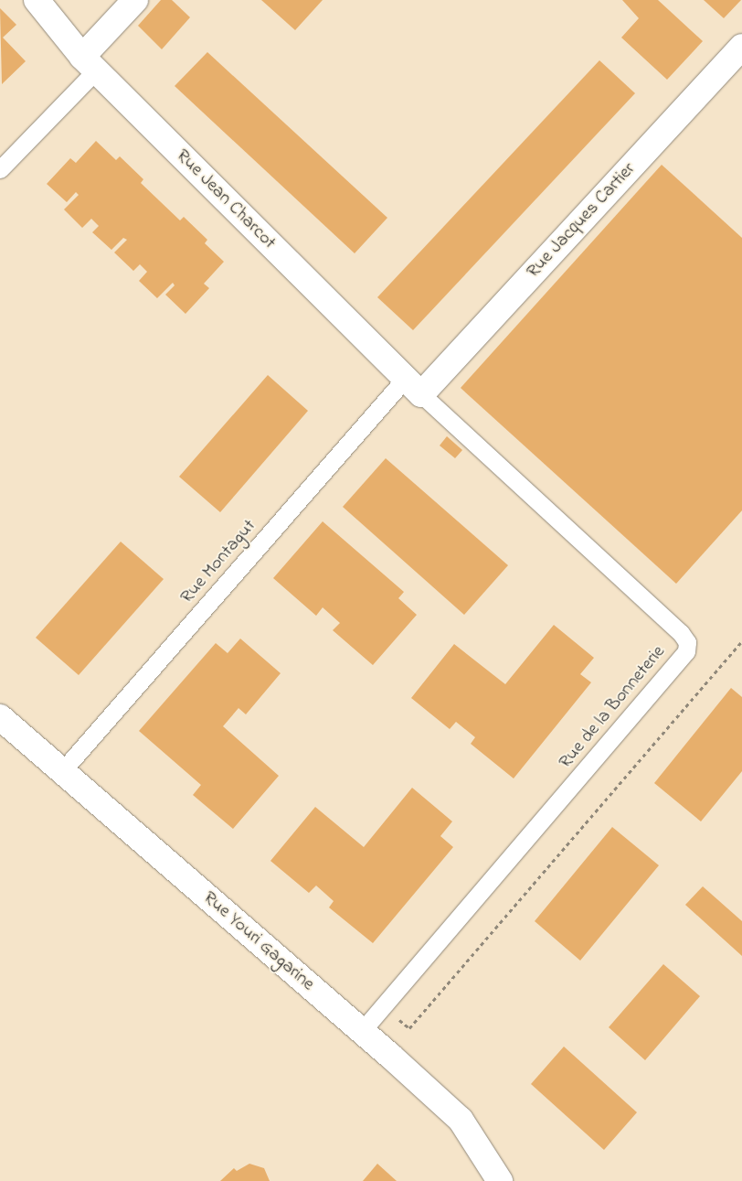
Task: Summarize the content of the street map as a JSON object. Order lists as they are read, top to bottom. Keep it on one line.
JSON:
{"streets":{"street":["Rue Jean Charcot","Rue Jacques Cartier","Rue Youri Gagarine"],"lane":["Rue Montagut","Rue de la Bonneterie"]},"crossings":[["Rue Jean Charcot","Rue Jacques Cartier"],["Rue Jean Charcot","Rue Montagut"],["Rue Jean Charcot","Rue de la Bonneterie"],["Rue Jacques Cartier","Rue Montagut"],["Rue Jacques Cartier","Rue de la Bonneterie"],["Rue Montagut","Rue de la Bonneterie"],["Rue Montagut","Rue Youri Gagarine"],["Rue de la Bonneterie","Rue Youri Gagarine"]]}
